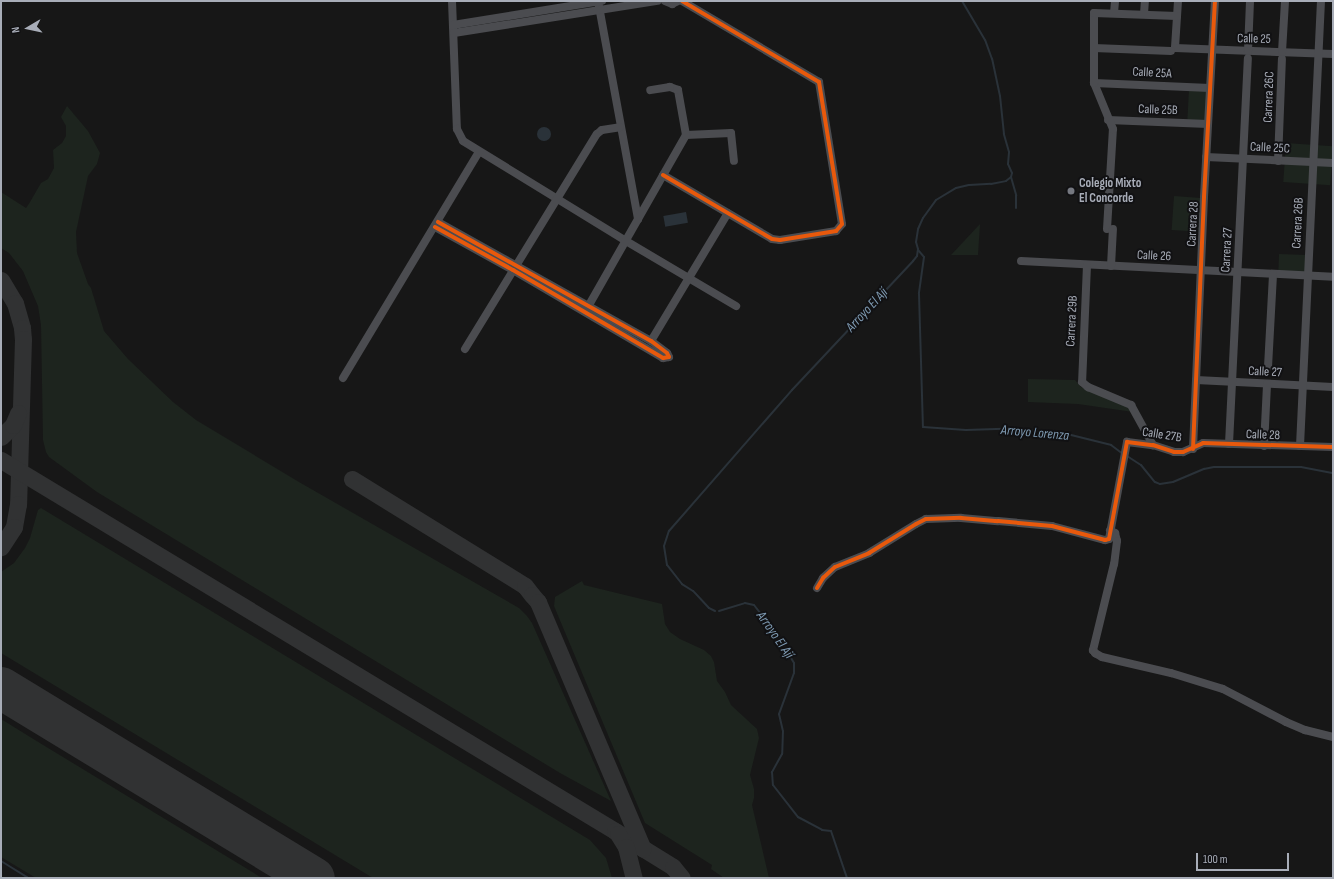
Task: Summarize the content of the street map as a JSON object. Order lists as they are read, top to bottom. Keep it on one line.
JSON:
{"streets":{"street":["Calle 25","Calle 25A","Carrera 26C","Calle 25B","Calle 25C","Carrera 26B","Carrera 28","Carrera 27","Calle 26","Carrera 29B","Calle 27","Calle 27B","Calle 28"]},"crossings":[["Calle 25","Carrera 26C"],["Calle 25","Carrera 26B"],["Calle 25","Carrera 28"],["Calle 25","Carrera 27"],["Calle 25A","Carrera 28"],["Carrera 26C","Calle 25C"],["Calle 25B","Carrera 28"],["Calle 25C","Carrera 26B"],["Calle 25C","Carrera 28"],["Calle 25C","Carrera 27"],["Carrera 26B","Calle 26"],["Carrera 26B","Calle 27"],["Carrera 26B","Calle 28"],["Carrera 28","Calle 26"],["Carrera 28","Calle 27"],["Carrera 28","Calle 27B"],["Carrera 28","Calle 28"],["Carrera 27","Calle 26"],["Carrera 27","Calle 27"],["Carrera 27","Calle 28"],["Calle 26","Carrera 29B"],["Carrera 29B","Calle 27B"],["Calle 27B","Calle 28"]],"water":["Arroyo El Ají","Arroyo Lorenza"],"places":["Colegio Mixto El Concorde"],"scale_bar":"100 m","north":"left"}
